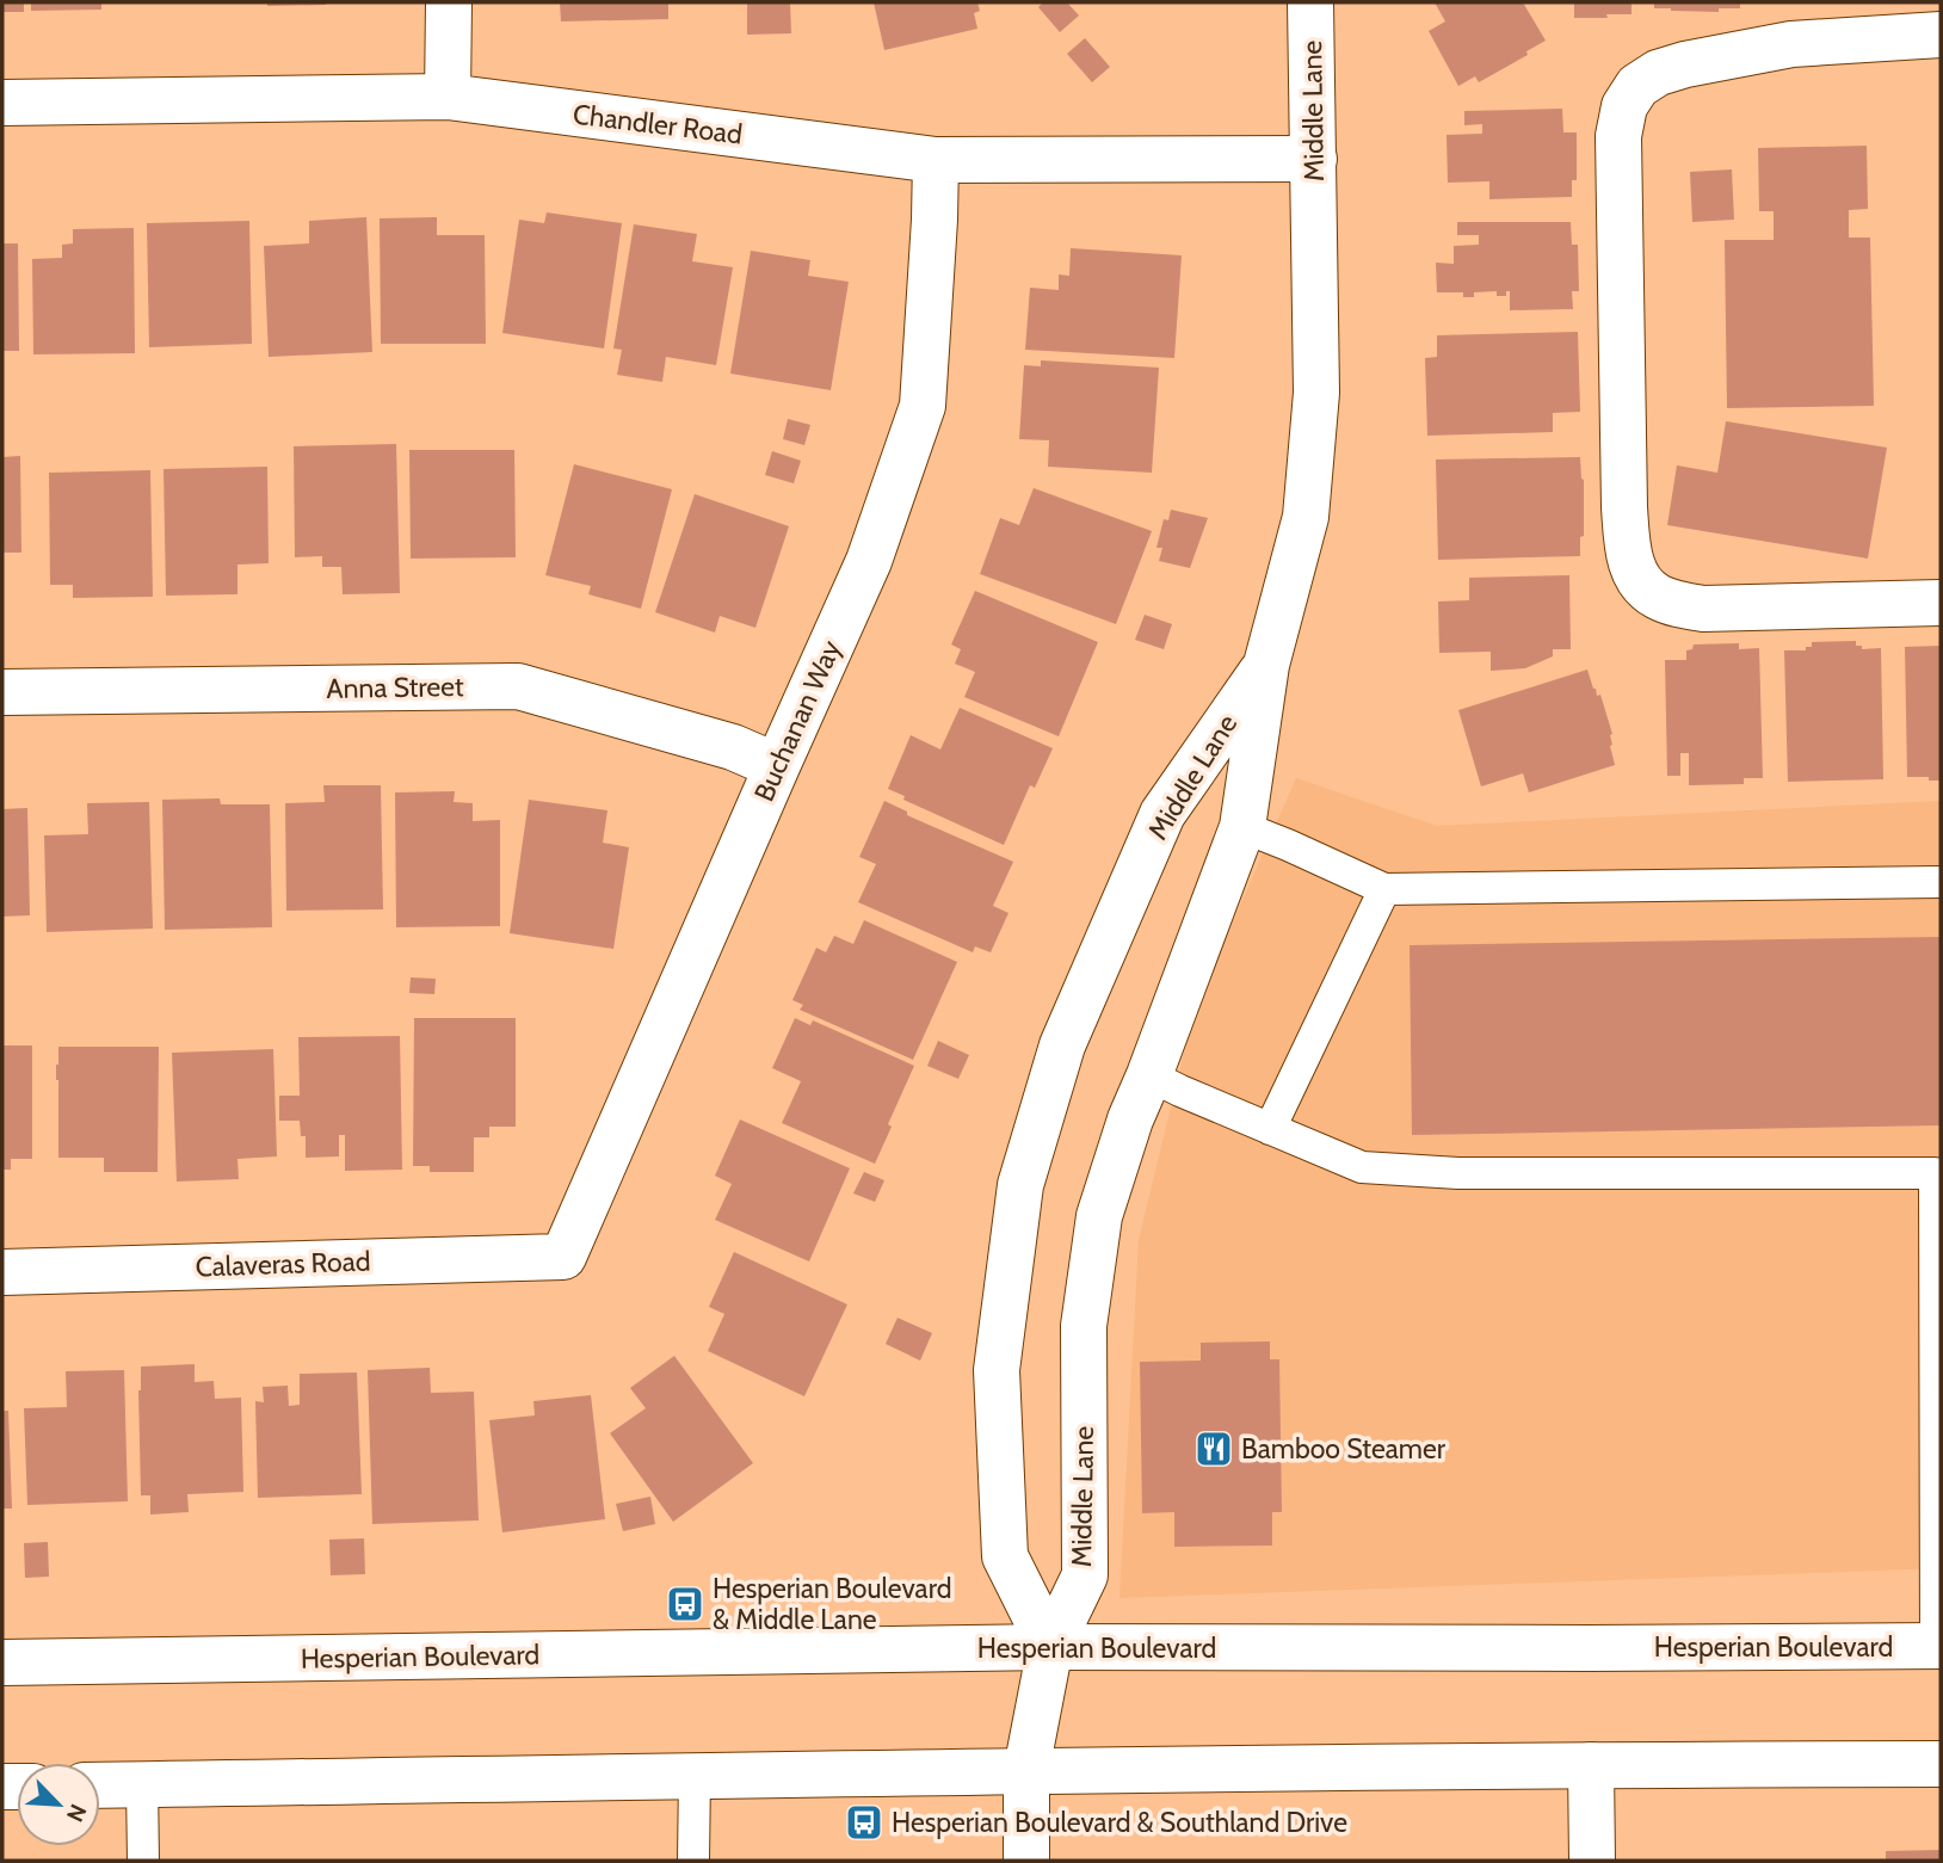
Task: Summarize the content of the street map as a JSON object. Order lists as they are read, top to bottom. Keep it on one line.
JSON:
{"streets":{"street":["Middle Lane","Chandler Road","Anna Street","Buchanan Way","Calaveras Road","Hesperian Boulevard"]},"crossings":[["Middle Lane","Chandler Road"],["Middle Lane","Hesperian Boulevard"],["Chandler Road","Buchanan Way"],["Anna Street","Buchanan Way"],["Buchanan Way","Calaveras Road"]],"places":{"restaurant":["Bamboo Steamer"],"bus stop":["Hesperian Boulevard & Middle Lane","Hesperian Boulevard & Southland Drive"]},"north":"bottom right"}
